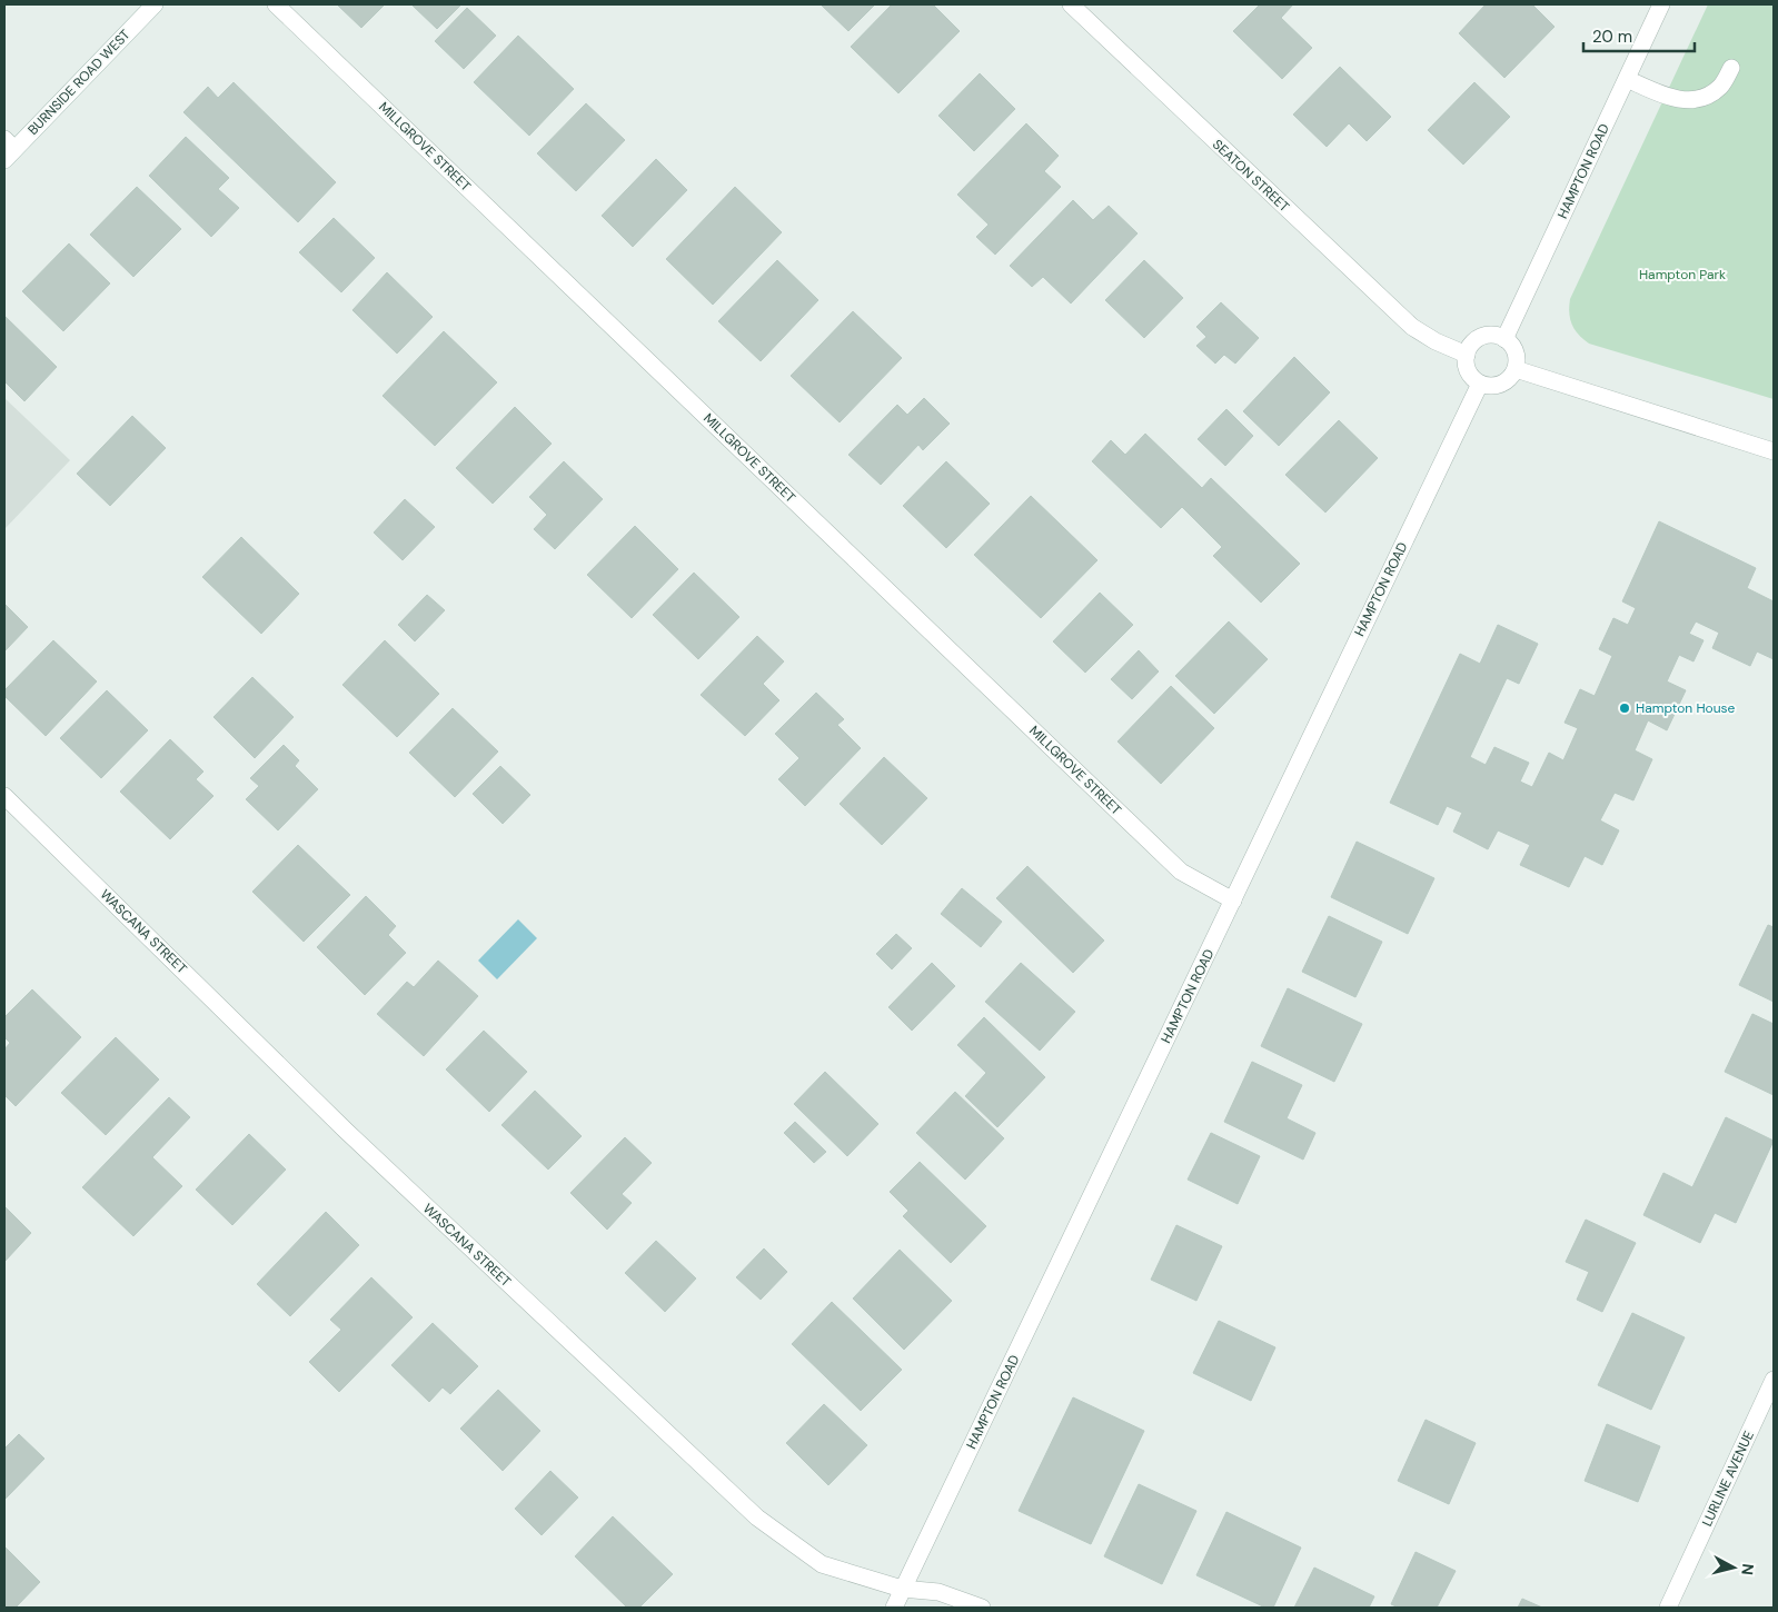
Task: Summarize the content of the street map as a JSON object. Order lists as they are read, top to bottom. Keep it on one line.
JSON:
{"streets":{"street":["BURNSIDE ROAD WEST","MILLGROVE STREET","HAMPTON ROAD","SEATON STREET","WASCANA STREET","LURLINE AVENUE"]},"crossings":[["MILLGROVE STREET","HAMPTON ROAD"],["HAMPTON ROAD","SEATON STREET"],["HAMPTON ROAD","WASCANA STREET"]],"parks":["Hampton Park"],"places":["Hampton House"],"scale_bar":"20 m","north":"right"}
